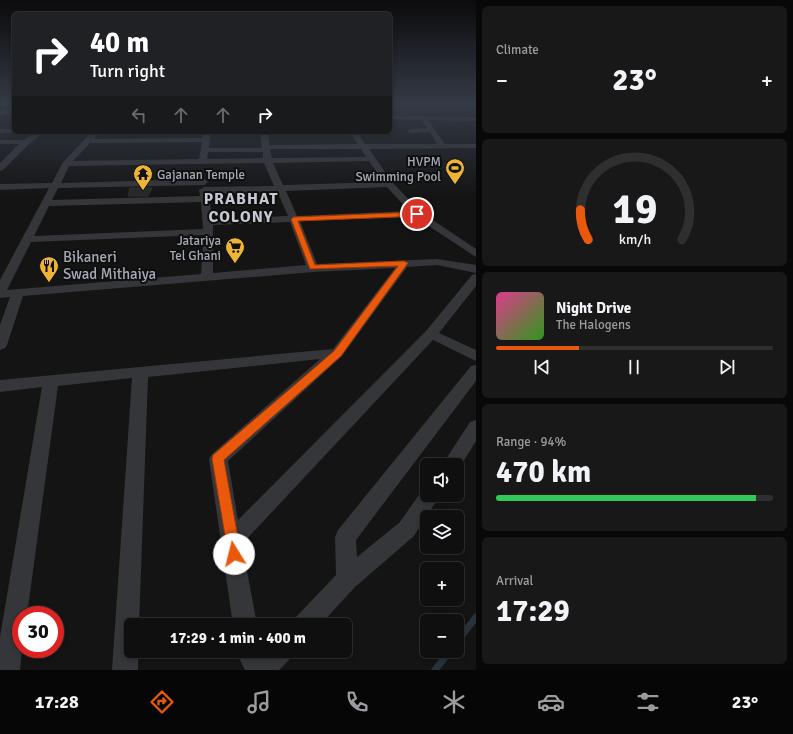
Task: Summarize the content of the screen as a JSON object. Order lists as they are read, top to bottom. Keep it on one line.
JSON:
{"districts":["PRABHAT COLONY"],"places":{"sports":["HVPM Swimming Pool"],"temple":["Gajanan Temple"],"supermarket":["Jatariya Tel Ghani"],"restaurant":["Bikaneri Swad Mithaiya"]},"page":{"tile":["Climate",["Range · 94%","470 km"],["Arrival","17:29"]],"turn":["40 m","Turn right"],"heat":["−","23°","+"],"song":["Night Drive","The Halogens"],"map_buttons":["+","−"],"limit":"30","trip":"17:29 · 1 min · 400 m","tabs":["17:28","23°"],"gauge":["19","km/h"]}}
